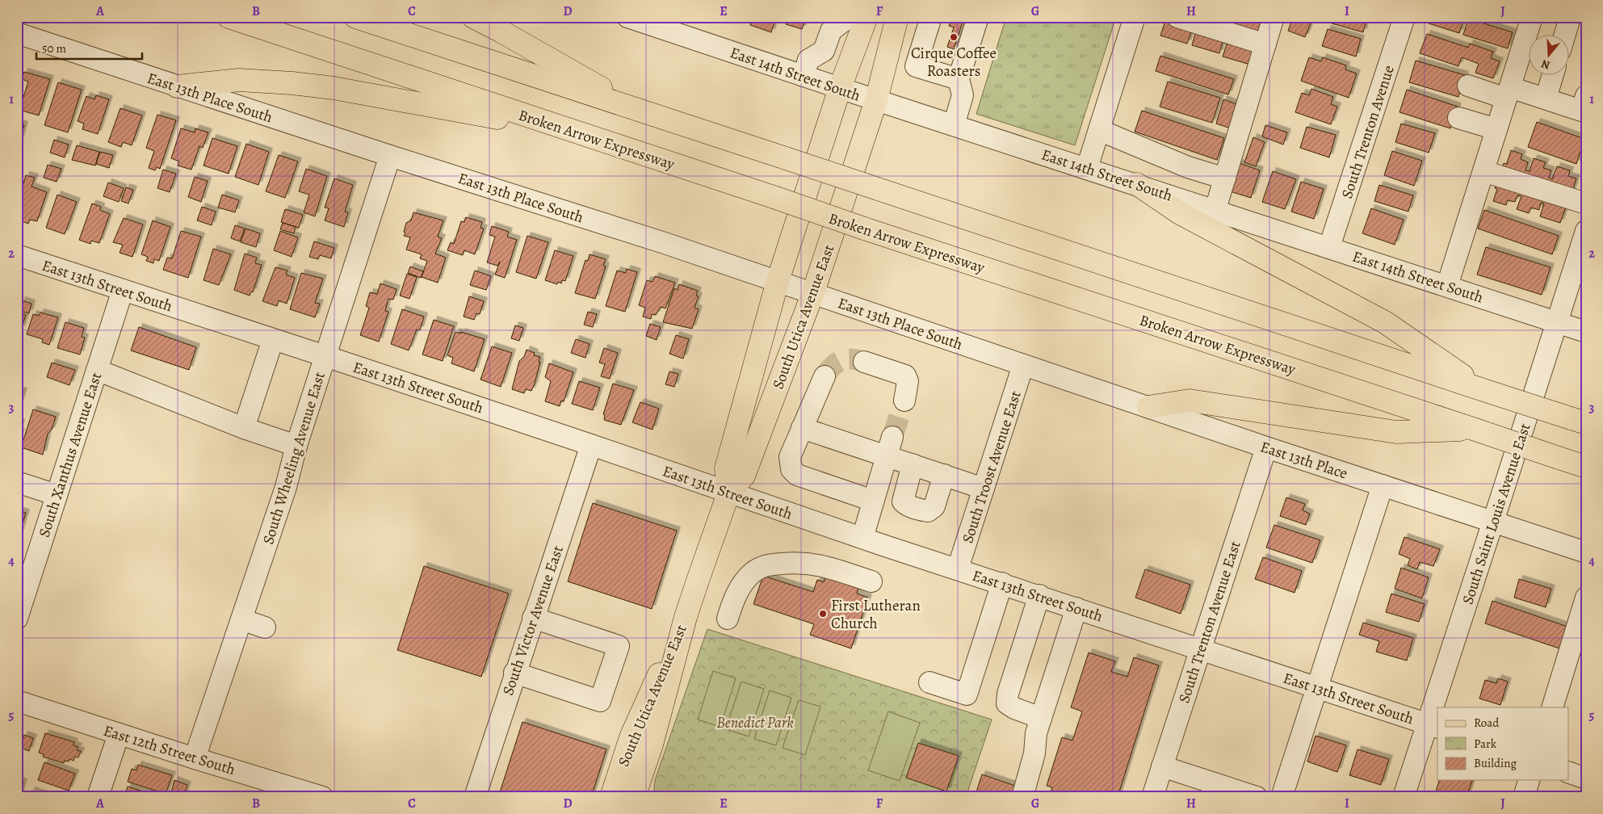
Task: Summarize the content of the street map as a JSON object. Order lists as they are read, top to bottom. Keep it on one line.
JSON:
{"streets":{"main road":["Broken Arrow Expressway","South Utica Avenue East"],"street":["East 14th Street South","East 13th Place South","South Trenton Avenue","East 13th Street South","South Xanthus Avenue East","South Wheeling Avenue East","East 13th Place","South Troost Avenue East","South Saint Louis Avenue East","South Victor Avenue East","South Trenton Avenue East","East 12th Street South"]},"crossings":[["East 14th Street South","South Trenton Avenue"],["East 14th Street South","South Utica Avenue East"],["East 14th Street South","South Saint Louis Avenue East"],["East 13th Place South","South Utica Avenue East"],["East 13th Place South","South Wheeling Avenue East"],["East 13th Place South","East 13th Place"],["East 13th Place South","South Troost Avenue East"],["East 13th Street South","South Utica Avenue East"],["East 13th Street South","South Xanthus Avenue East"],["East 13th Street South","South Wheeling Avenue East"],["East 13th Street South","South Troost Avenue East"],["East 13th Street South","South Saint Louis Avenue East"],["East 13th Street South","South Victor Avenue East"],["East 13th Street South","South Trenton Avenue East"],["South Wheeling Avenue East","East 12th Street South"],["East 13th Place","South Troost Avenue East"],["East 13th Place","South Saint Louis Avenue East"],["East 13th Place","South Trenton Avenue East"]],"parks":["Benedict Park"],"places":["Cirque Coffee Roasters","First Lutheran Church"],"legend":["Road","Park","Building"],"scale_bar":"50 m","north":"bottom","grid":{"columns":["A","B","C","D","E","F","G","H","I","J"],"rows":["1","2","3","4","5"]}}
